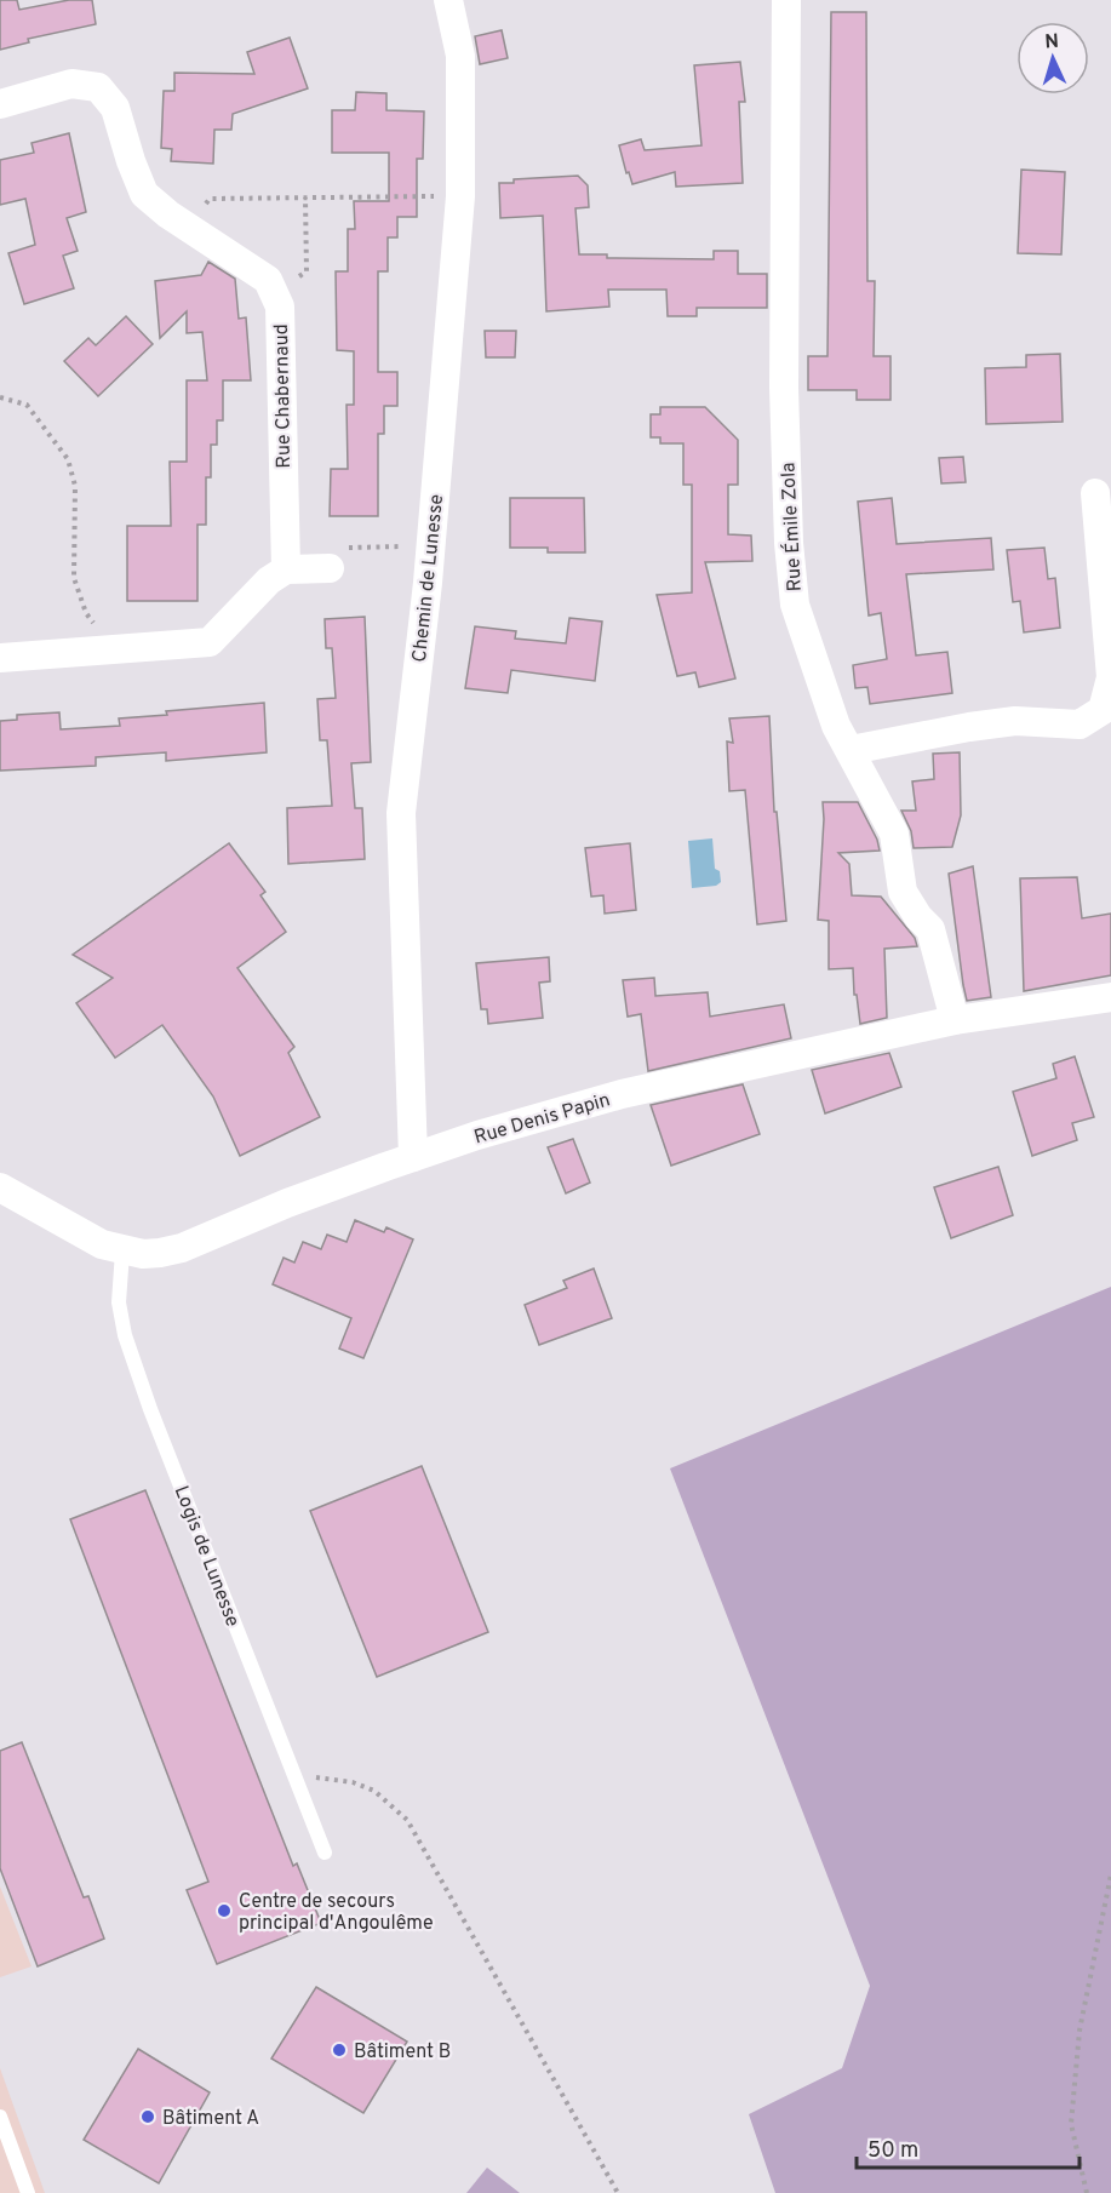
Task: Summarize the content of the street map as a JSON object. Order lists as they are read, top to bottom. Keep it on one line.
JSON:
{"streets":{"street":["Rue Chabernaud","Rue Émile Zola","Chemin de Lunesse","Rue Denis Papin"],"lane":["Logis de Lunesse"]},"crossings":[["Rue Émile Zola","Rue Denis Papin"],["Chemin de Lunesse","Rue Denis Papin"],["Rue Denis Papin","Logis de Lunesse"]],"places":["Centre de secours principal d'Angoulême","Bâtiment B","Bâtiment A"],"scale_bar":"50 m","north":"top"}
